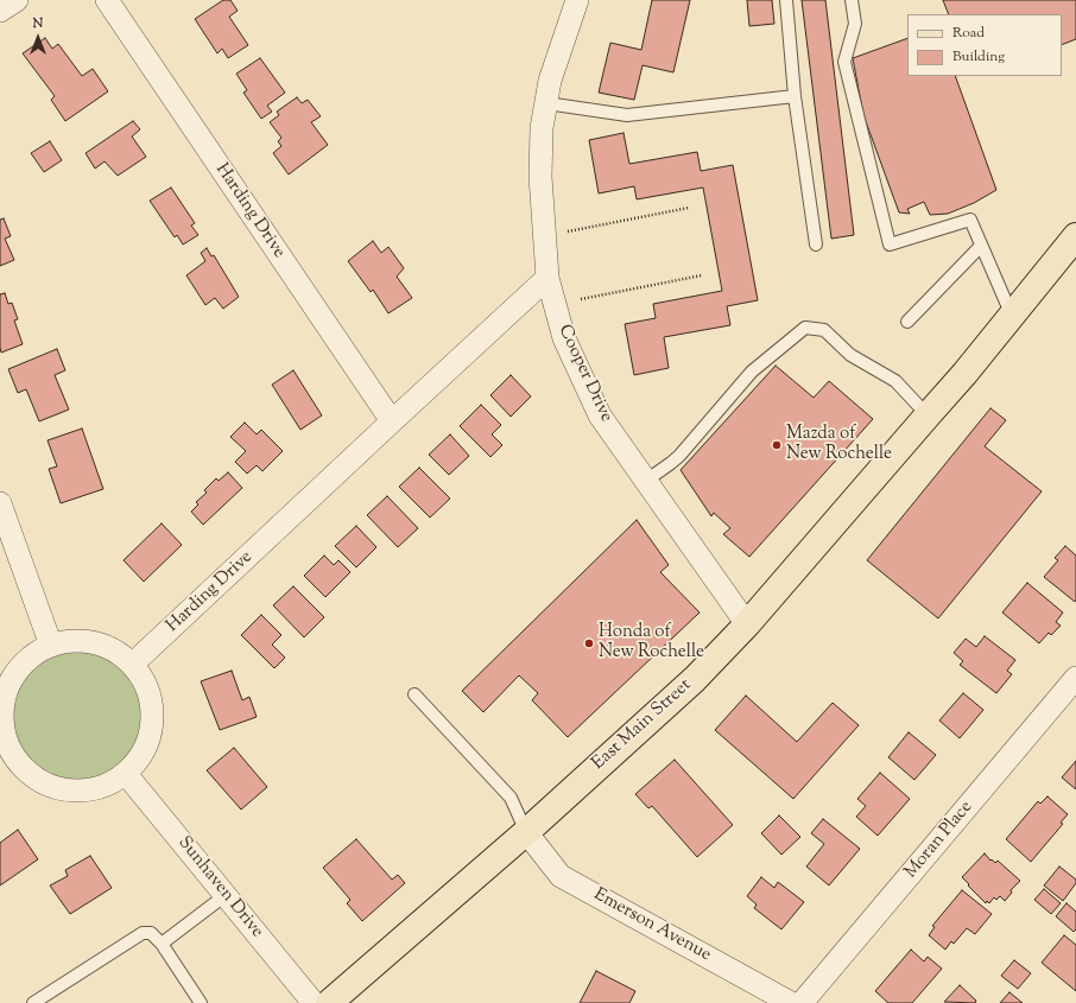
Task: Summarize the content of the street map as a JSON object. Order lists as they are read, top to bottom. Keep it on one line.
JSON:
{"streets":{"main road":["East Main Street"],"street":["Harding Drive","Cooper Drive","Moran Place","Sunhaven Drive","Emerson Avenue"]},"crossings":[["Harding Drive","Cooper Drive"],["Harding Drive","Sunhaven Drive"],["Cooper Drive","East Main Street"],["East Main Street","Emerson Avenue"]],"places":["Mazda of New Rochelle","Honda of New Rochelle"],"legend":["Road","Building"],"north":"top"}
